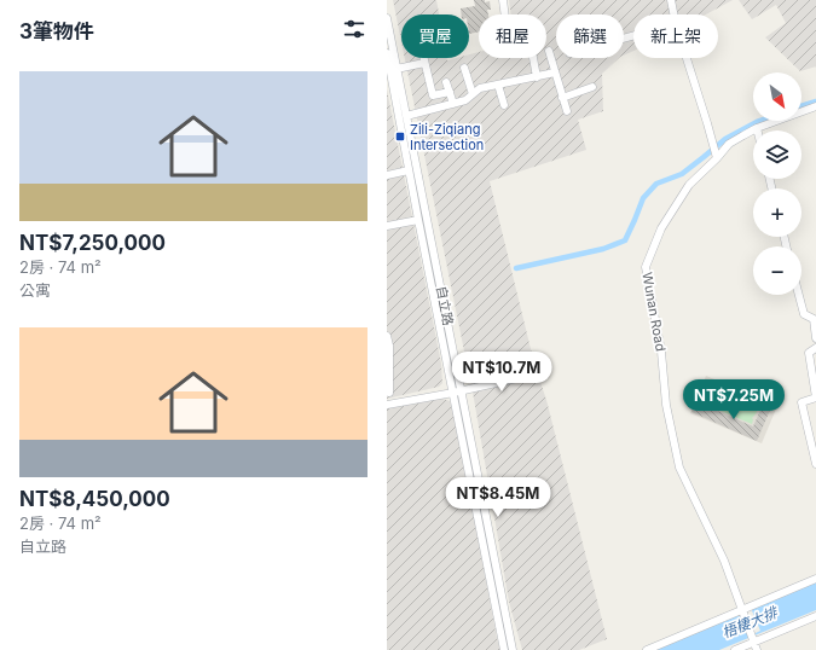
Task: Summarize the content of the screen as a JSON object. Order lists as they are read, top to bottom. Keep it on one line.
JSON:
{"streets":{"street":["自立路","Wunan Road"]},"water":["梧棲大排"],"places":{"transit":["Zili-Ziqiang Intersection"]},"north":"bottom right","page":{"heading":"3筆物件","chip":["買屋","租屋","篩選","新上架"],"list":[{"name":"NT$7,250,000","note":"2房 · 74 m² · 公寓"},{"name":"NT$8,450,000","note":"2房 · 74 m² · 自立路"}],"map_buttons":["+","−"],"price":["NT$10.7M","NT$7.25M","NT$8.45M"]}}
